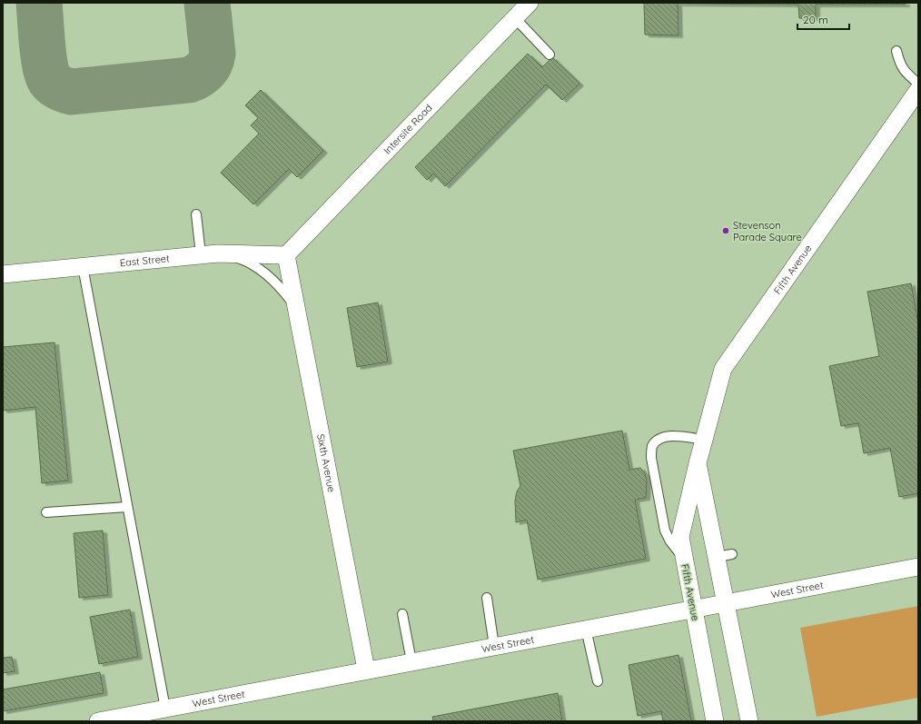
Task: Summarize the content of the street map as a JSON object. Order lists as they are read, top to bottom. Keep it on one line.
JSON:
{"streets":{"street":["Intersite Road","East Street","Fifth Avenue","Sixth Avenue","West Street"]},"crossings":[["Intersite Road","East Street"],["Intersite Road","Sixth Avenue"],["East Street","Sixth Avenue"],["Fifth Avenue","West Street"],["Sixth Avenue","West Street"]],"places":["Stevenson Parade Square"],"scale_bar":"20 m"}
